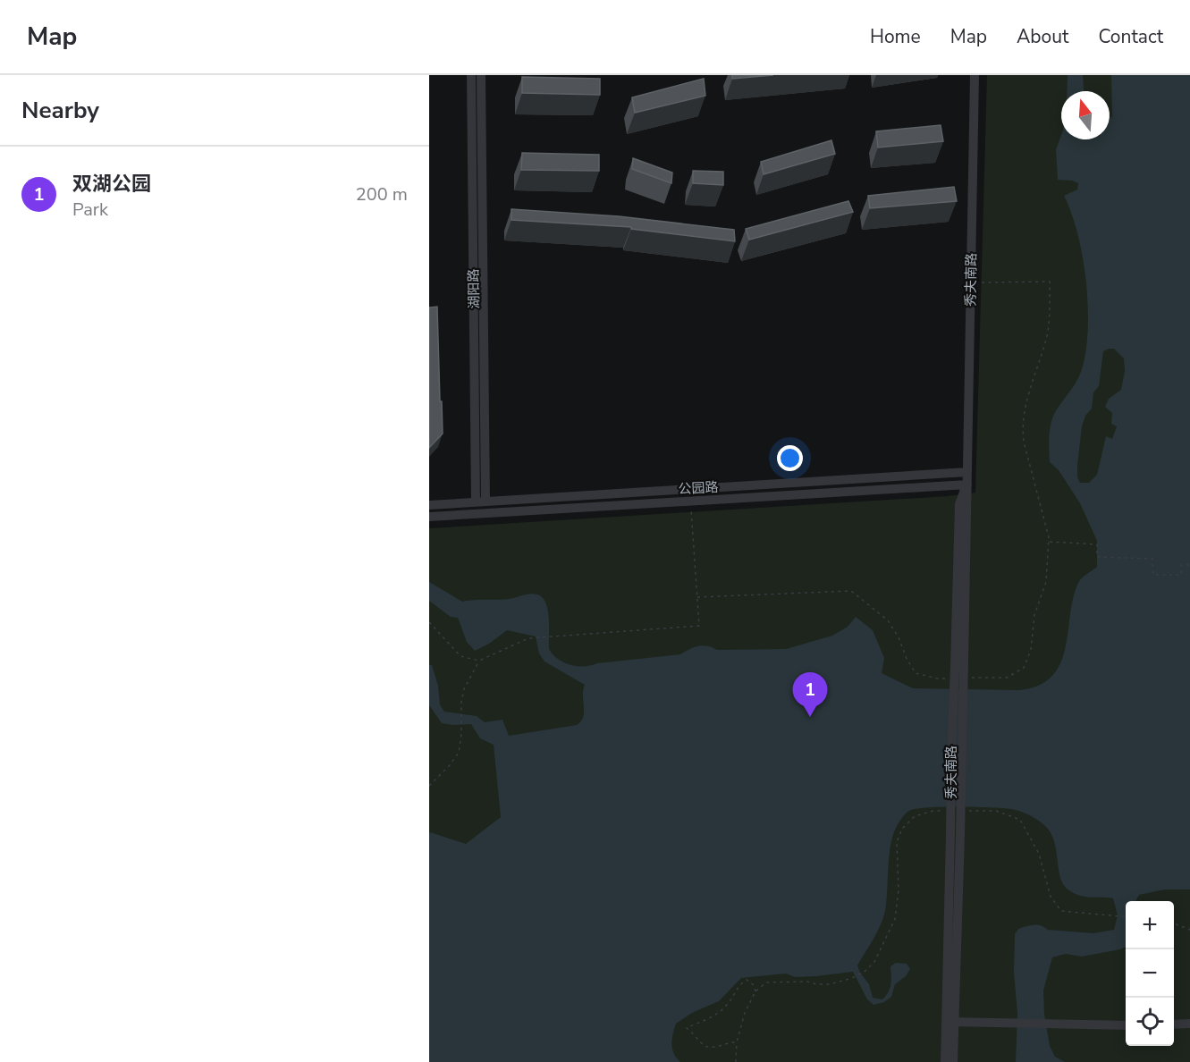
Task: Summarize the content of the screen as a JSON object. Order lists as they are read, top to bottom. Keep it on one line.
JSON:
{"streets":{"street":["秀夫南路","湖阳路","公园路"]},"crossings":[["秀夫南路","公园路"],["湖阳路","公园路"]],"north":"top","page":{"header":"Map","nav":["Home","Map","About","Contact"],"heading":"Nearby","list":[{"mark":"1","name":"双湖公园","note":"Park","value":"200 m"}],"pins":"1","map_buttons":["+","−"]}}
